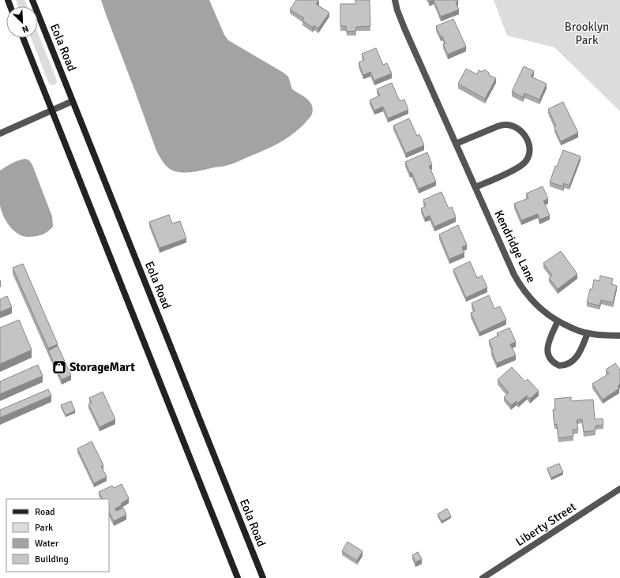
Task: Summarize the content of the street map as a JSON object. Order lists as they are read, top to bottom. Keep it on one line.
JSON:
{"streets":{"main road":["Eola Road"],"street":["Kendridge Lane","Liberty Street"]},"parks":["Brooklyn Park"],"places":{"shop":["StorageMart"]},"legend":["Road","Park","Water","Building"],"north":"bottom right"}
